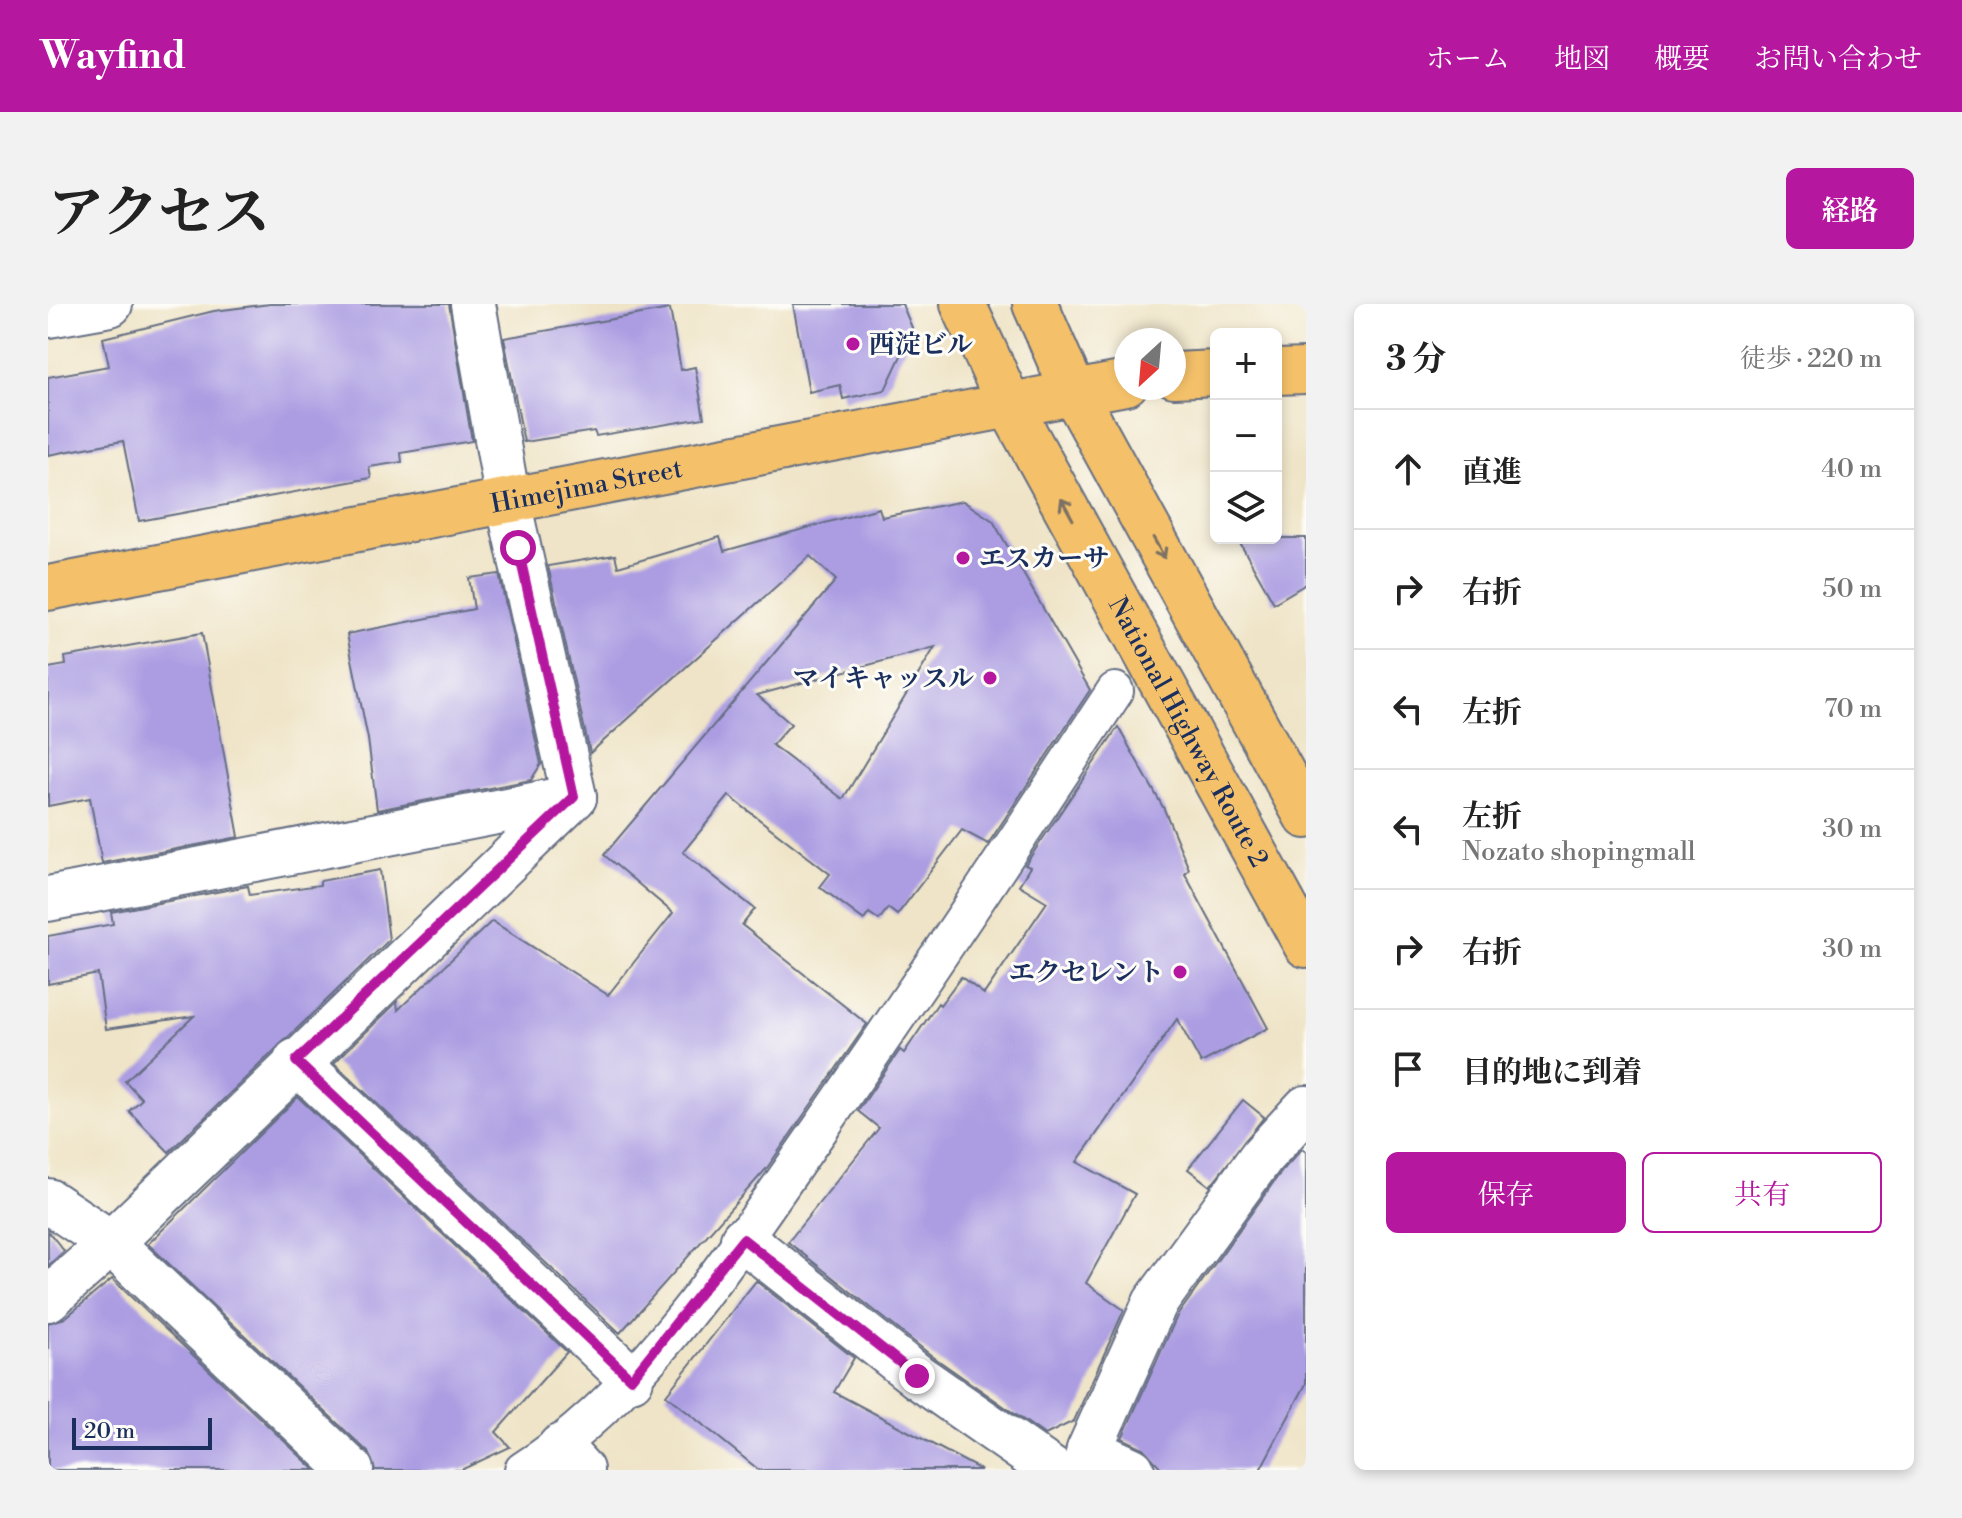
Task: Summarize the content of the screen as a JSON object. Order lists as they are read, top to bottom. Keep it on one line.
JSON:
{"streets":{"main road":["Himejima Street","National Highway Route 2"]},"crossings":[["Himejima Street","National Highway Route 2"]],"places":["西淀ビル","エスカーサ","マイキャッスル","エクセレント"],"scale_bar":"20 m","north":"bottom left","page":{"header":"Wayfind","nav":["ホーム","地図","概要","お問い合わせ"],"title":"アクセス","buttons":["経路",["保存","共有"]],"heading":["3 分","徒歩 · 220 m"],"map_buttons":["+","−"],"list":[["直進","40 m"],["右折","50 m"],["左折","70 m"],["左折","Nozato shopingmall","30 m"],["右折","30 m"],"目的地に到着"],"scale":"20 m"}}
